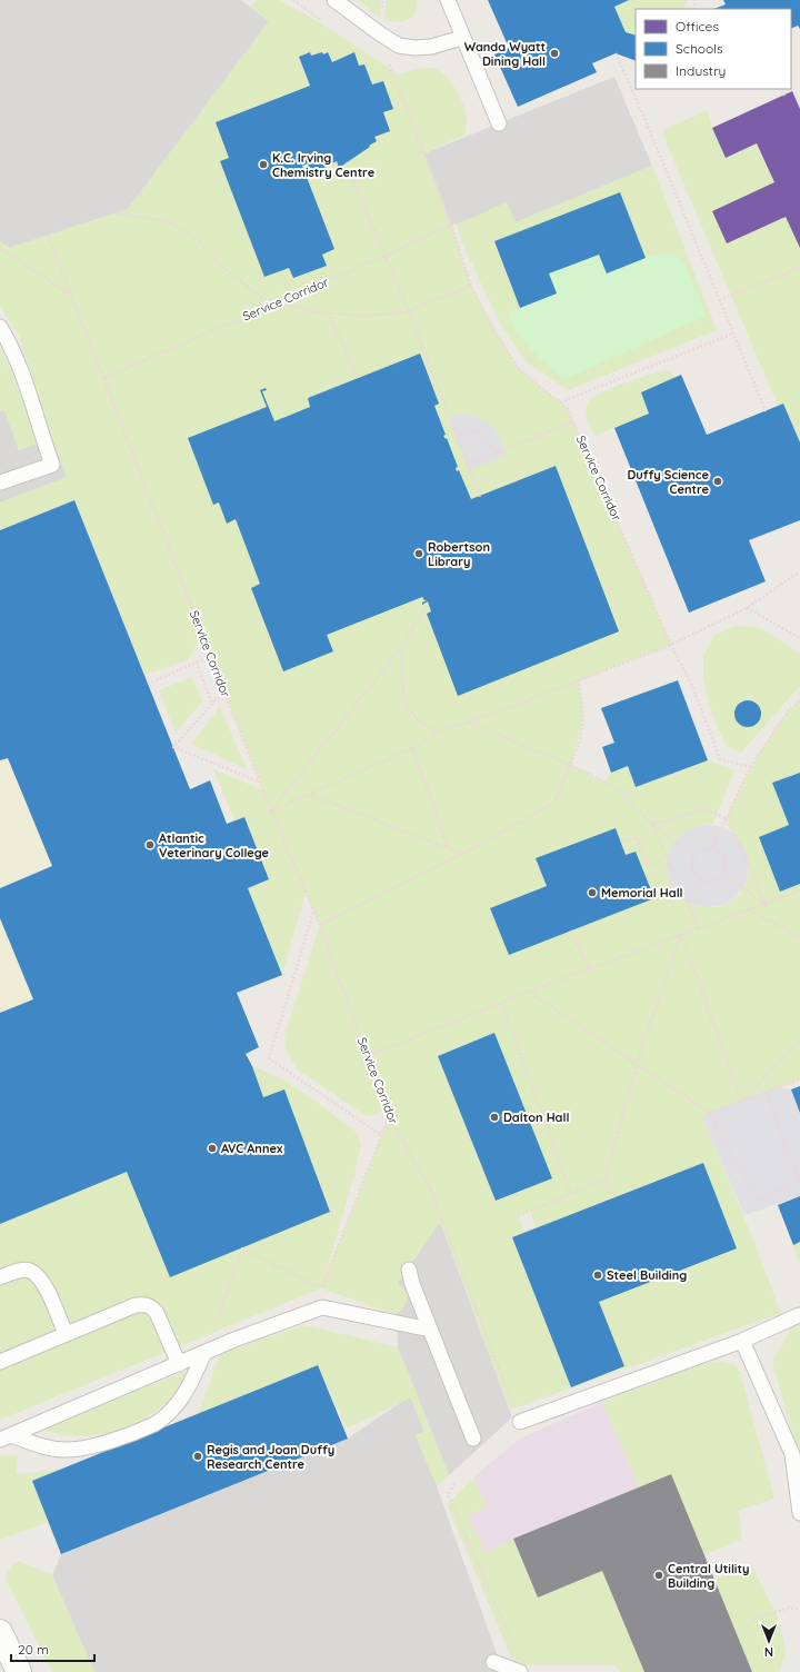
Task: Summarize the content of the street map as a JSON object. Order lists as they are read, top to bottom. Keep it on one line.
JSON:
{"streets":{"path":["Service Corridor"]},"places":["Wanda Wyatt Dining Hall","K.C. Irving Chemistry Centre","Duffy Science Centre","Robertson Library","Atlantic Veterinary College","Memorial Hall","Dalton Hall","AVC Annex","Steel Building","Regis and Joan Duffy Research Centre","Central Utility Building"],"legend":["Offices","Schools","Industry"],"scale_bar":"20 m","north":"bottom"}
